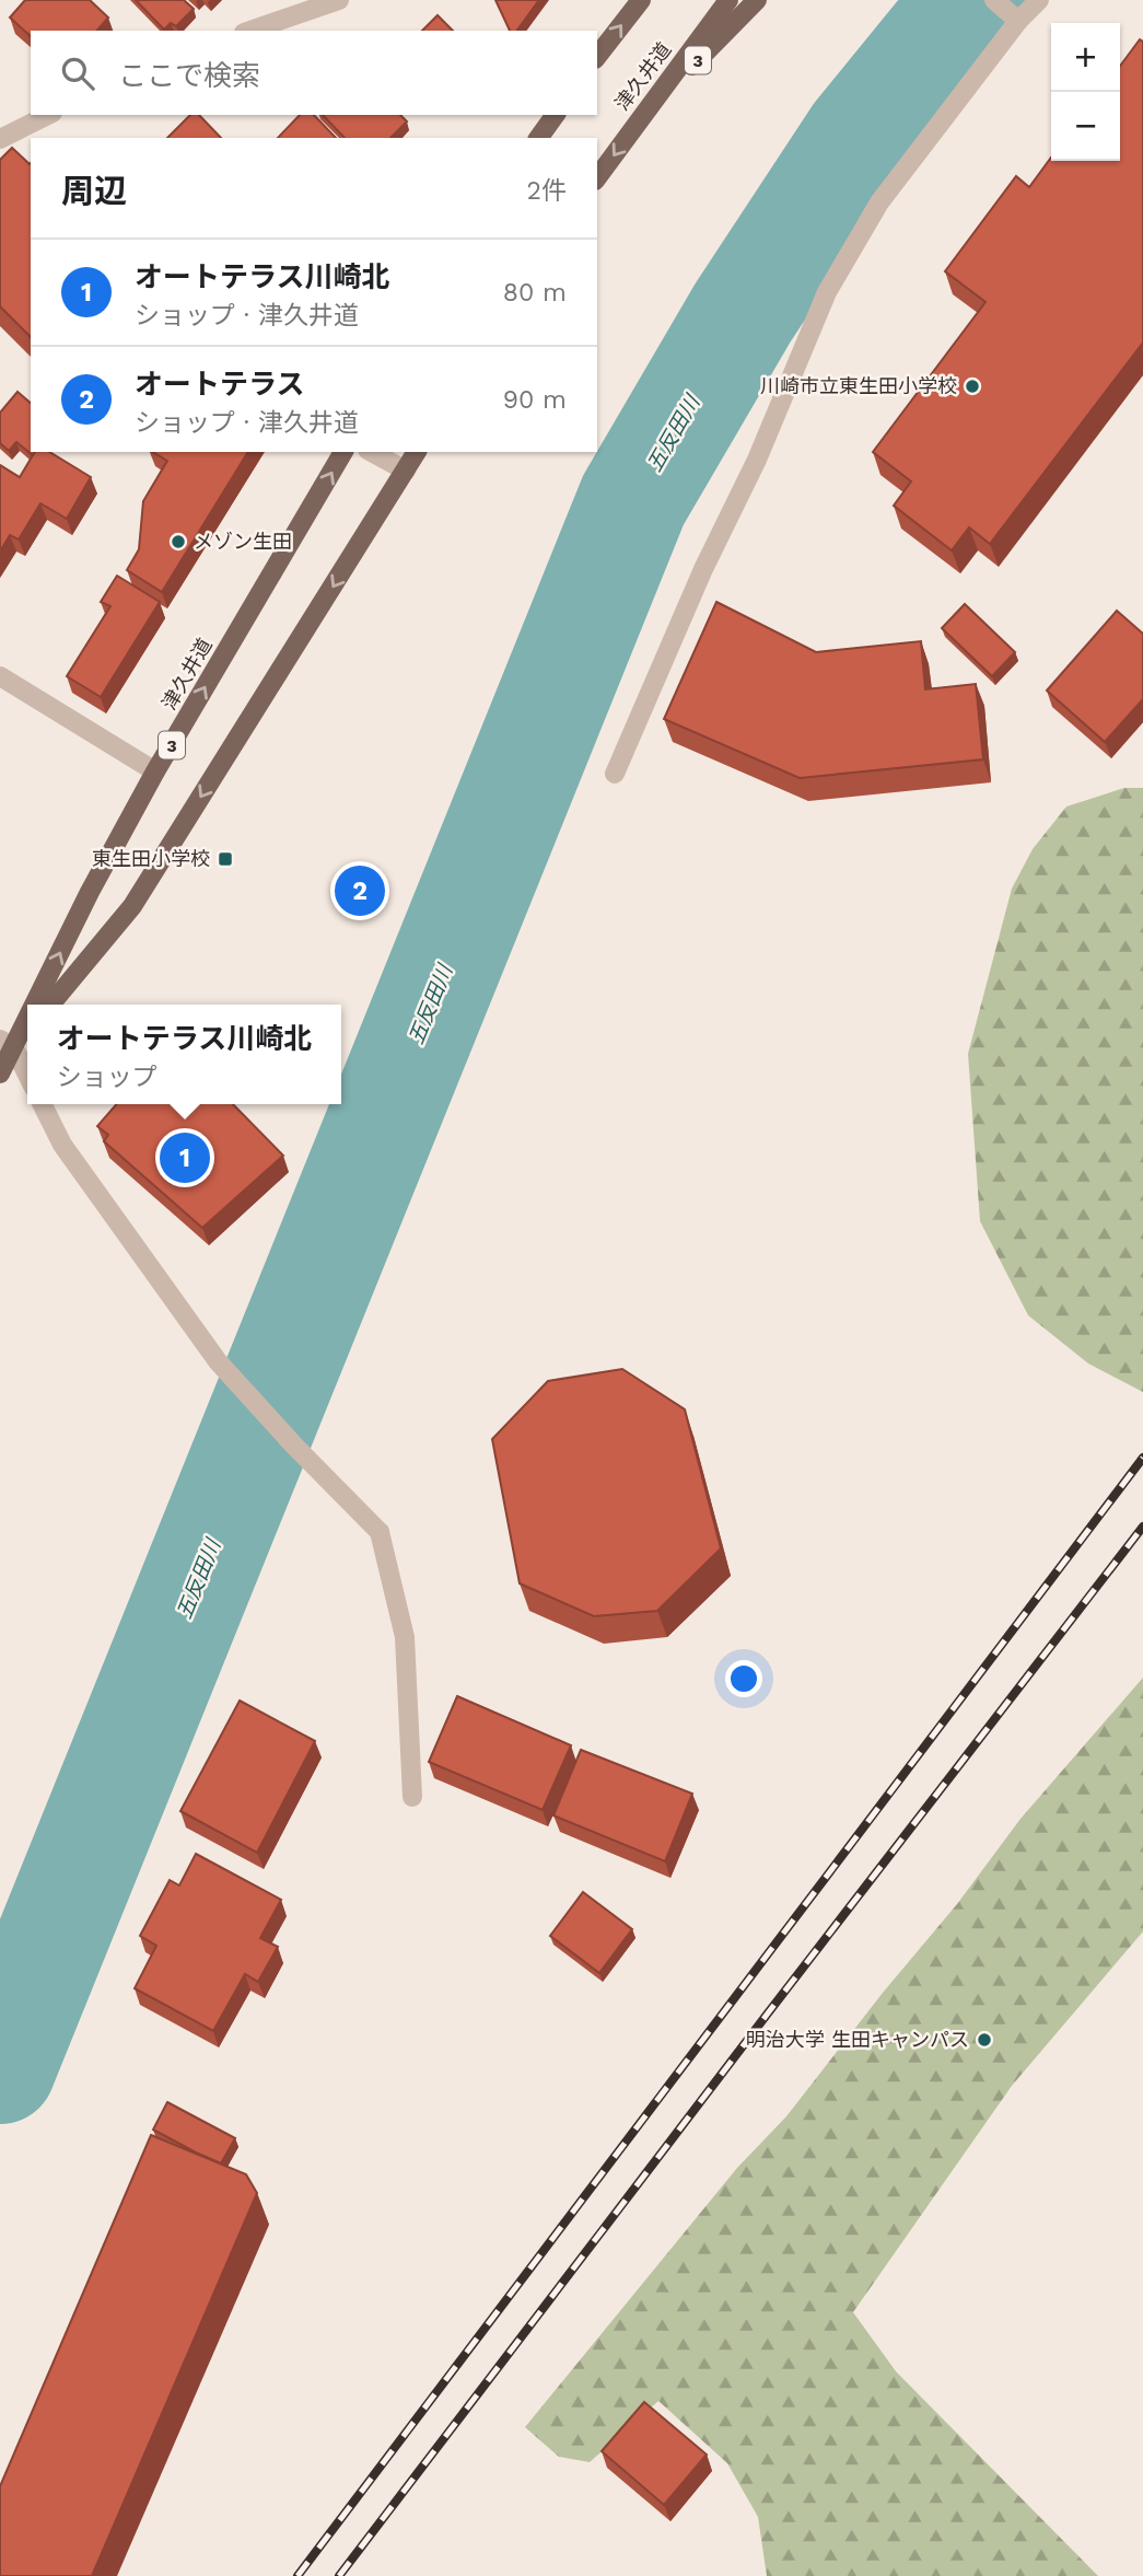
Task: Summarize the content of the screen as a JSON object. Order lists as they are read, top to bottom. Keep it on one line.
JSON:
{"streets":{"main road":["3","津久井道"]},"crossings":[["3","津久井道"]],"water":["五反田川"],"places":{"other":["川崎市立東生田小学校","メゾン生田","明治大学 生田キャンパス"],"transit":["東生田小学校"]},"page":{"map_buttons":["+","−"],"search":"ここで検索","heading":["周辺","2件"],"list":[{"mark":"1","name":"オートテラス川崎北","note":"ショップ · 津久井道","value":"80 m"},{"mark":"2","name":"オートテラス","note":"ショップ · 津久井道","value":"90 m"}],"pins":["2","1"],"popup":["オートテラス川崎北","ショップ"]}}
